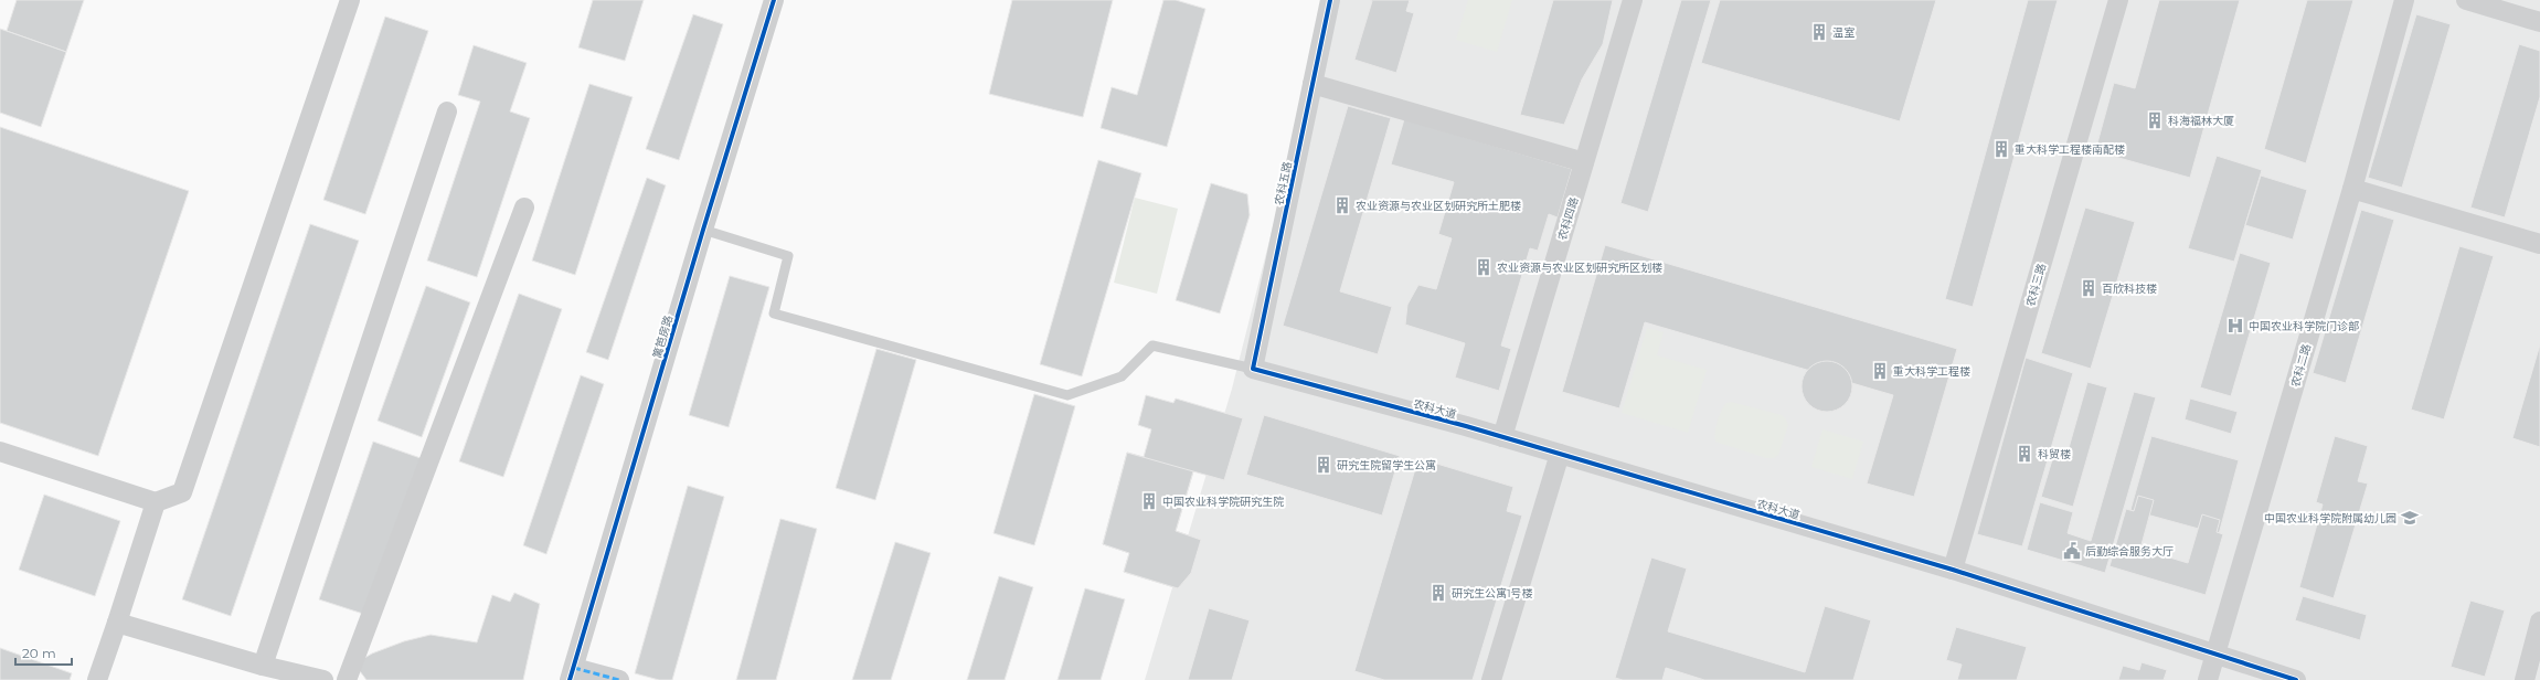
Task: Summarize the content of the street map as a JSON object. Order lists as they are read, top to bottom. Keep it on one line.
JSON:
{"streets":{"street":["农科五路","农科四路","农科三路","篱笆房路","农科二路","农科大道"]},"crossings":[["农科五路","农科大道"],["农科四路","农科大道"],["农科三路","农科大道"],["农科二路","农科大道"]],"places":{"building":["温室","科海福林大厦","重大科学工程楼南配楼","农业资源与农业区划研究所土肥楼","农业资源与农业区划研究所区划楼","百欣科技楼","重大科学工程楼","科贸楼","研究生院留学生公寓","中国农业科学院研究生院","研究生公寓1号楼"],"hospital":["中国农业科学院门诊部"],"school or university":["中国农业科学院附属幼儿园"],"public building":["后勤综合服务大厅"]},"scale_bar":"20 m"}
